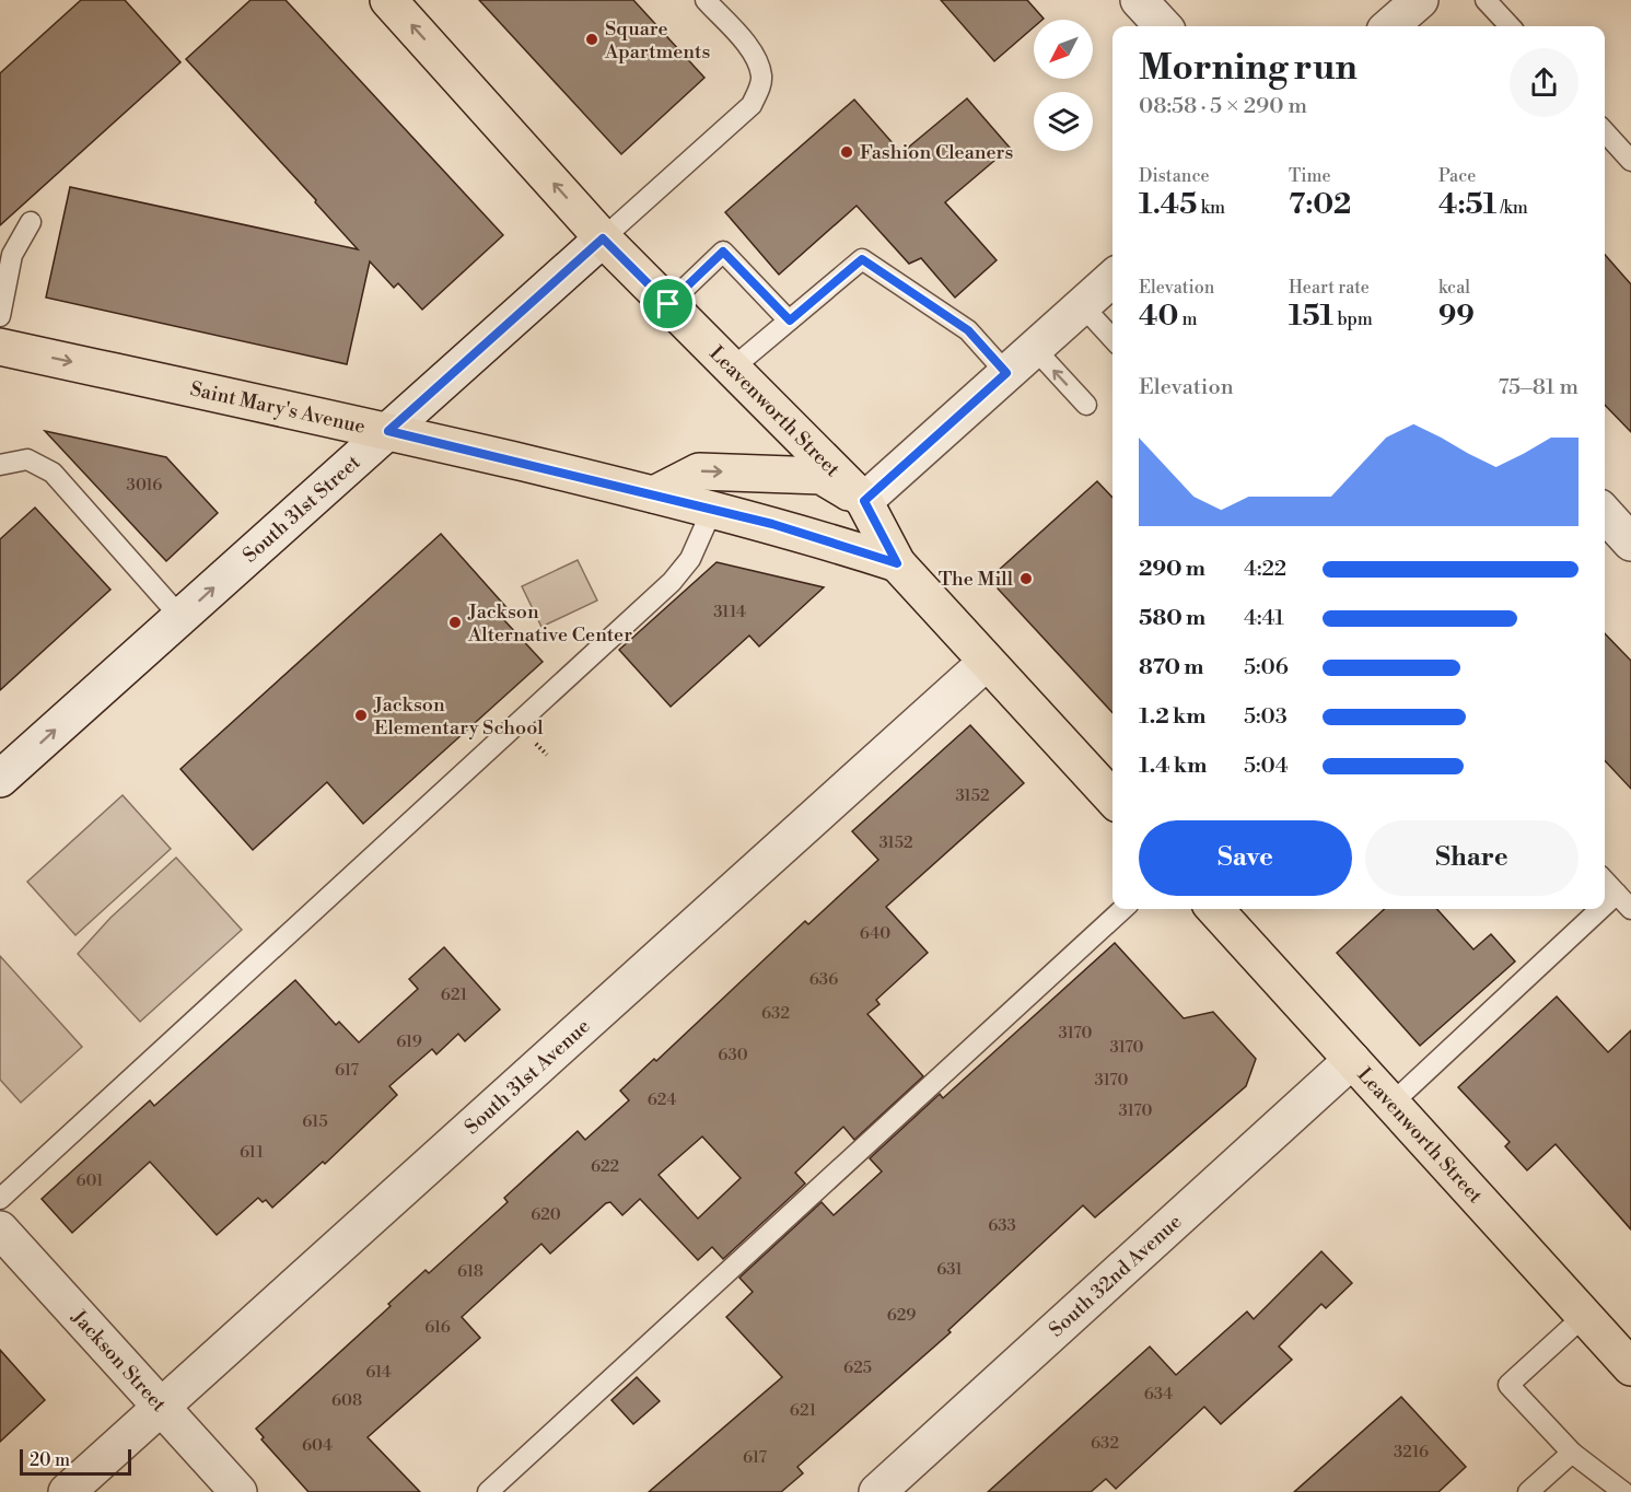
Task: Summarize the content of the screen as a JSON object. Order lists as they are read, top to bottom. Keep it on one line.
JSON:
{"streets":{"main road":["Saint Mary's Avenue","Leavenworth Street"],"street":["South 31st Street","South 31st Avenue","South 32nd Avenue","Jackson Street"]},"crossings":[["Saint Mary's Avenue","Leavenworth Street"],["Saint Mary's Avenue","South 31st Street"],["Leavenworth Street","South 31st Street"],["Leavenworth Street","South 31st Avenue"],["Leavenworth Street","South 32nd Avenue"],["South 31st Avenue","Jackson Street"]],"one_way":["Saint Mary's Avenue","South 31st Street"],"places":["Square Apartments","Fashion Cleaners","The Mill","Jackson Alternative Center","Jackson Elementary School"],"house_numbers":["3016","3114","3152","3152","640","636","621","632","3170","619","3170","630","617","3170","624","3170","615","611","622","601","620","633","631","618","629","616","625","614","634","608","621","632","604","3216","617"],"scale_bar":"20 m","north":"bottom left","page":{"heading":["Morning run","08:58 · 5 × 290 m"],"stats":[["Distance","1.45 km"],["Time","7:02"],["Pace","4:51 /km"],["Elevation","40 m"],["Heart rate","151 bpm"],["kcal","99"]],"chart":["Elevation","75–81 m"],"list":[{"name":"290 m","note":"4:22"},{"name":"580 m","note":"4:41"},{"name":"870 m","note":"5:06"},{"name":"1.2 km","note":"5:03"},{"name":"1.4 km","note":"5:04"}],"buttons":["Save","Share"],"scale":"20 m"}}
